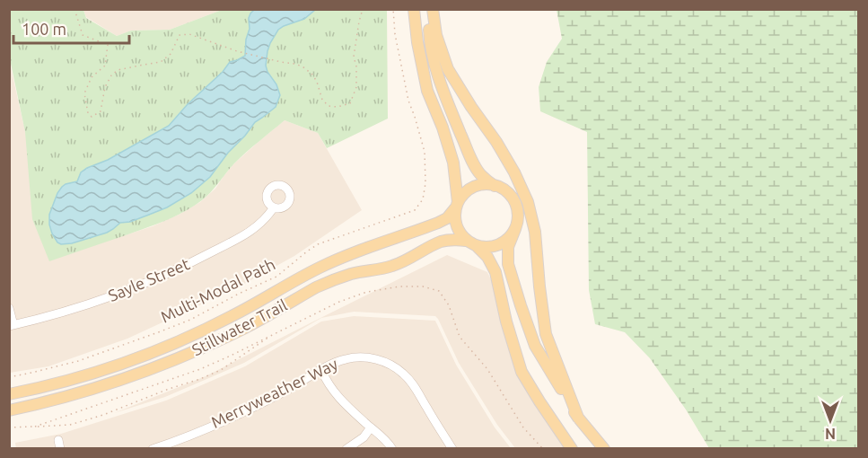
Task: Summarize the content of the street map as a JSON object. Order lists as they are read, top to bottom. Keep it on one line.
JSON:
{"streets":{"main road":["Stillwater Trail"],"street":["Sayle Street","Merryweather Way"],"path":["Multi-Modal Path"]},"scale_bar":"100 m","north":"bottom"}
